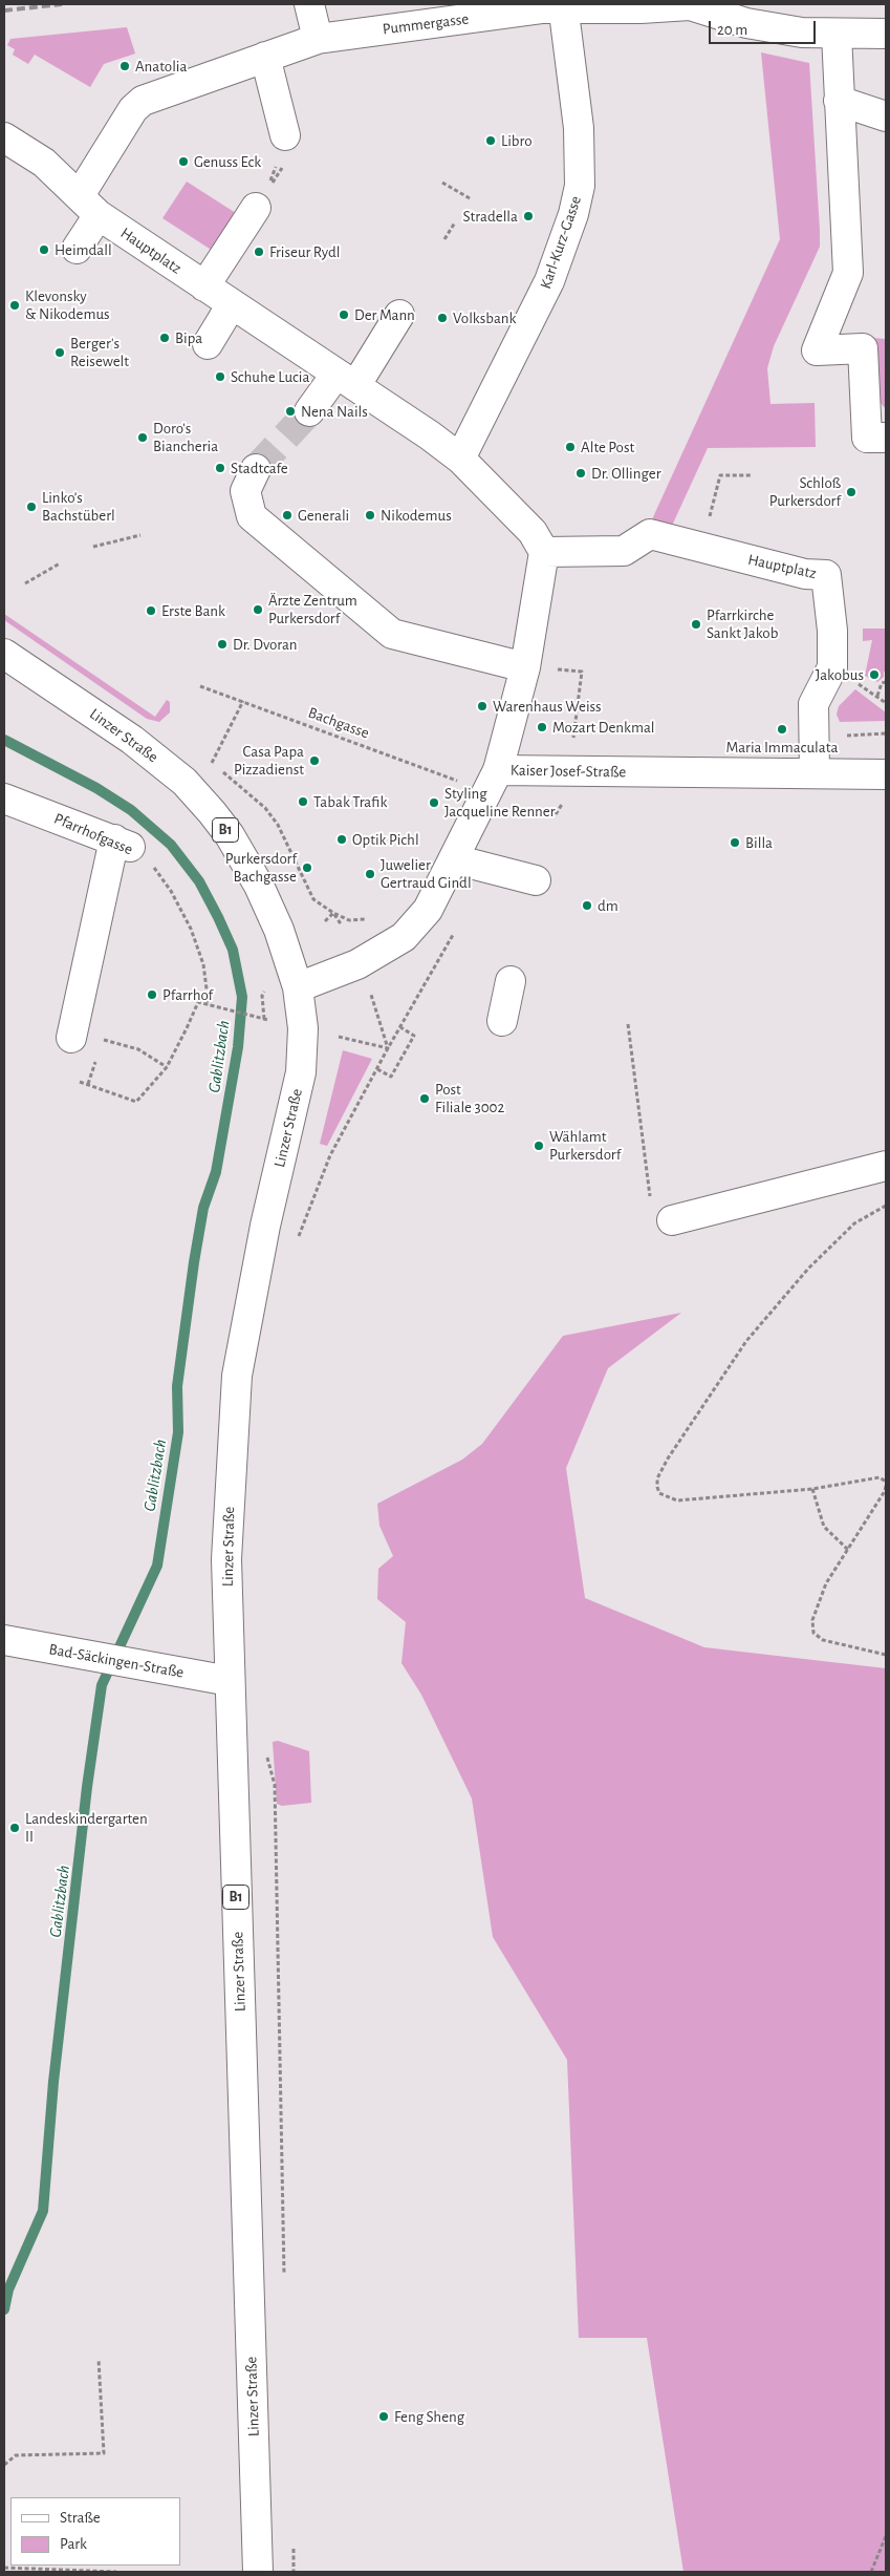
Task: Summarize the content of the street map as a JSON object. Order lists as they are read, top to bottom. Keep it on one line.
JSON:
{"streets":{"street":["Pummergasse","Karl-Kurz-Gasse","Hauptplatz","Linzer Straße","Kaiser Josef-Straße","B1","Pfarrhofgasse","Bad-Säckingen-Straße"],"path":["Bachgasse"]},"crossings":[["Pummergasse","Karl-Kurz-Gasse"],["Pummergasse","Hauptplatz"],["Karl-Kurz-Gasse","Hauptplatz"],["Hauptplatz","Kaiser Josef-Straße"],["Linzer Straße","Kaiser Josef-Straße"],["Linzer Straße","Bad-Säckingen-Straße"]],"water":["Gablitzbach"],"places":["Anatolia","Libro","Genuss Eck","Stradella","Heimdall","Friseur Rydl","Klevonsky & Nikodemus","Der Mann","Volksbank","Bipa","Berger's Reisewelt","Schuhe Lucia","Nena Nails","Doro's Biancheria","Alte Post","Stadtcafe","Dr. Ollinger","Schloß Purkersdorf","Linko’s Bachstüberl","Generali","Nikodemus","Ärzte Zentrum Purkersdorf","Erste Bank","Pfarrkirche Sankt Jakob","Dr. Dvoran","Jakobus","Warenhaus Weiss","Mozart Denkmal","Maria Immaculata","Casa Papa Pizzadienst","Tabak Trafik","Styling Jacqueline Renner","Optik Pichl","Billa","Purkersdorf Bachgasse","Juwelier Gertraud Gindl","dm","Pfarrhof","Post Filiale 3002","Wählamt Purkersdorf","Landeskindergarten II","Feng Sheng"],"legend":["Straße","Park"],"scale_bar":"20 m"}
